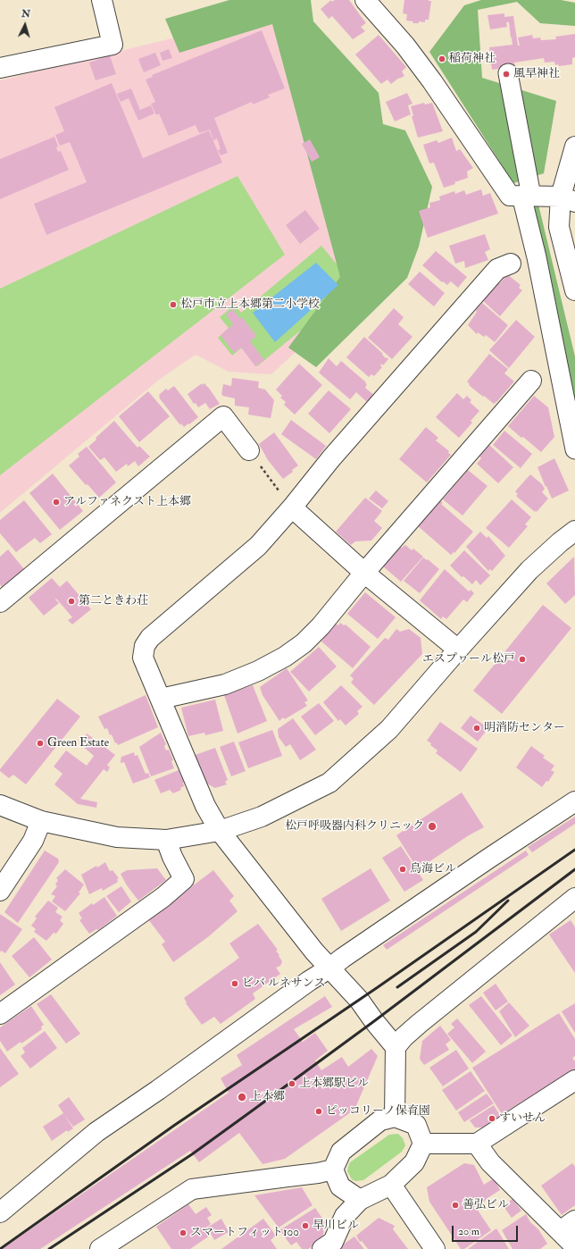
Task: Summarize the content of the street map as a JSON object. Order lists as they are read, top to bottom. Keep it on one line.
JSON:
{"places":["稲荷神社","風早神社","松戸市立上本郷第二小学校","アルファネクスト上本郷","第二ときわ荘","エスプヮール松戸","明消防センター","Green Estate","松戸呼吸器内科クリニック","鳥海ビル","ビバ ルネサンス","上本郷駅ビル","上本郷","ピッコリーノ保育園","すいせん","善弘ビル","早川ビル","スマートフィット100"],"scale_bar":"20 m","north":"top"}
